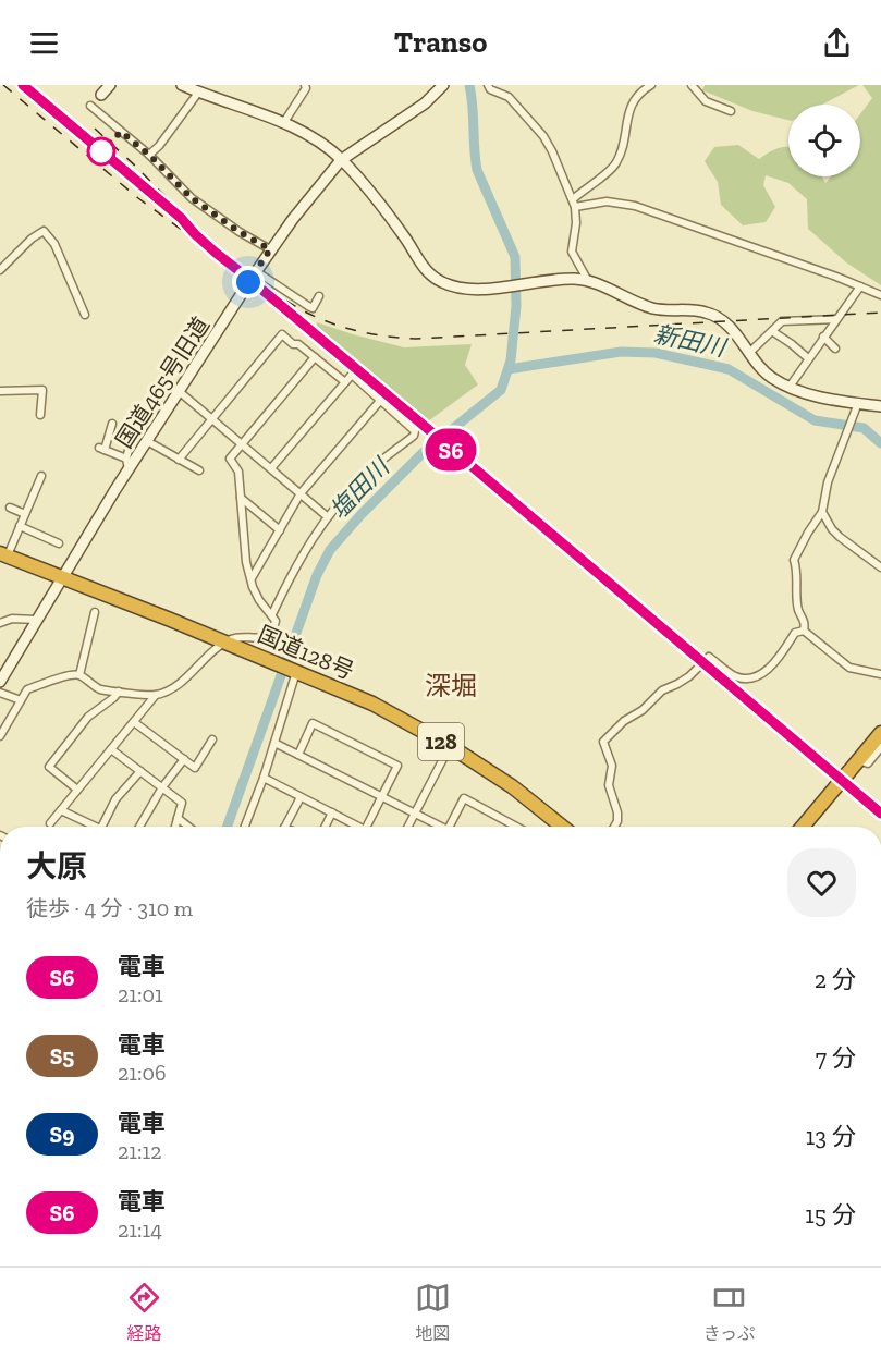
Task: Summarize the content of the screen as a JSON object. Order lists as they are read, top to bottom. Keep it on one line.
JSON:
{"streets":{"highway":["国道128号","128"],"street":["国道465号旧道"]},"crossings":[["国道465号旧道","国道128号"]],"districts":["深堀"],"water":["新田川","塩田川"],"page":{"header":"Transo","on_map":"S6","heading":["大原","徒歩 · 4 分 · 310 m"],"list":[{"mark":"S6","name":"電車","note":"21:01","value":"2 分"},{"mark":"S5","name":"電車","note":"21:06","value":"7 分"},{"mark":"S9","name":"電車","note":"21:12","value":"13 分"},{"mark":"S6","name":"電車","note":"21:14","value":"15 分"}],"tabs":["経路","地図","きっぷ"]}}
